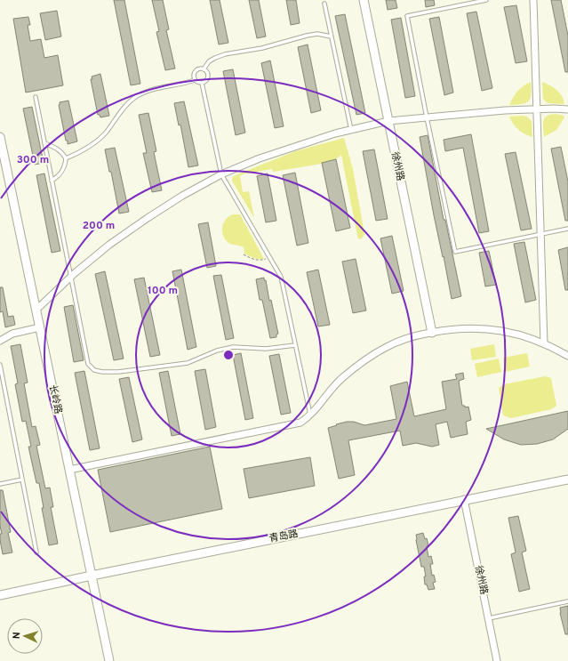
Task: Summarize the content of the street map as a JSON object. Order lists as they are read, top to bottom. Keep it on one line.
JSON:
{"streets":{"street":["徐州路","长岭路","青岛路"]},"crossings":[["徐州路","青岛路"],["长岭路","青岛路"]],"north":"left","rings":["300 m","200 m","100 m"]}
